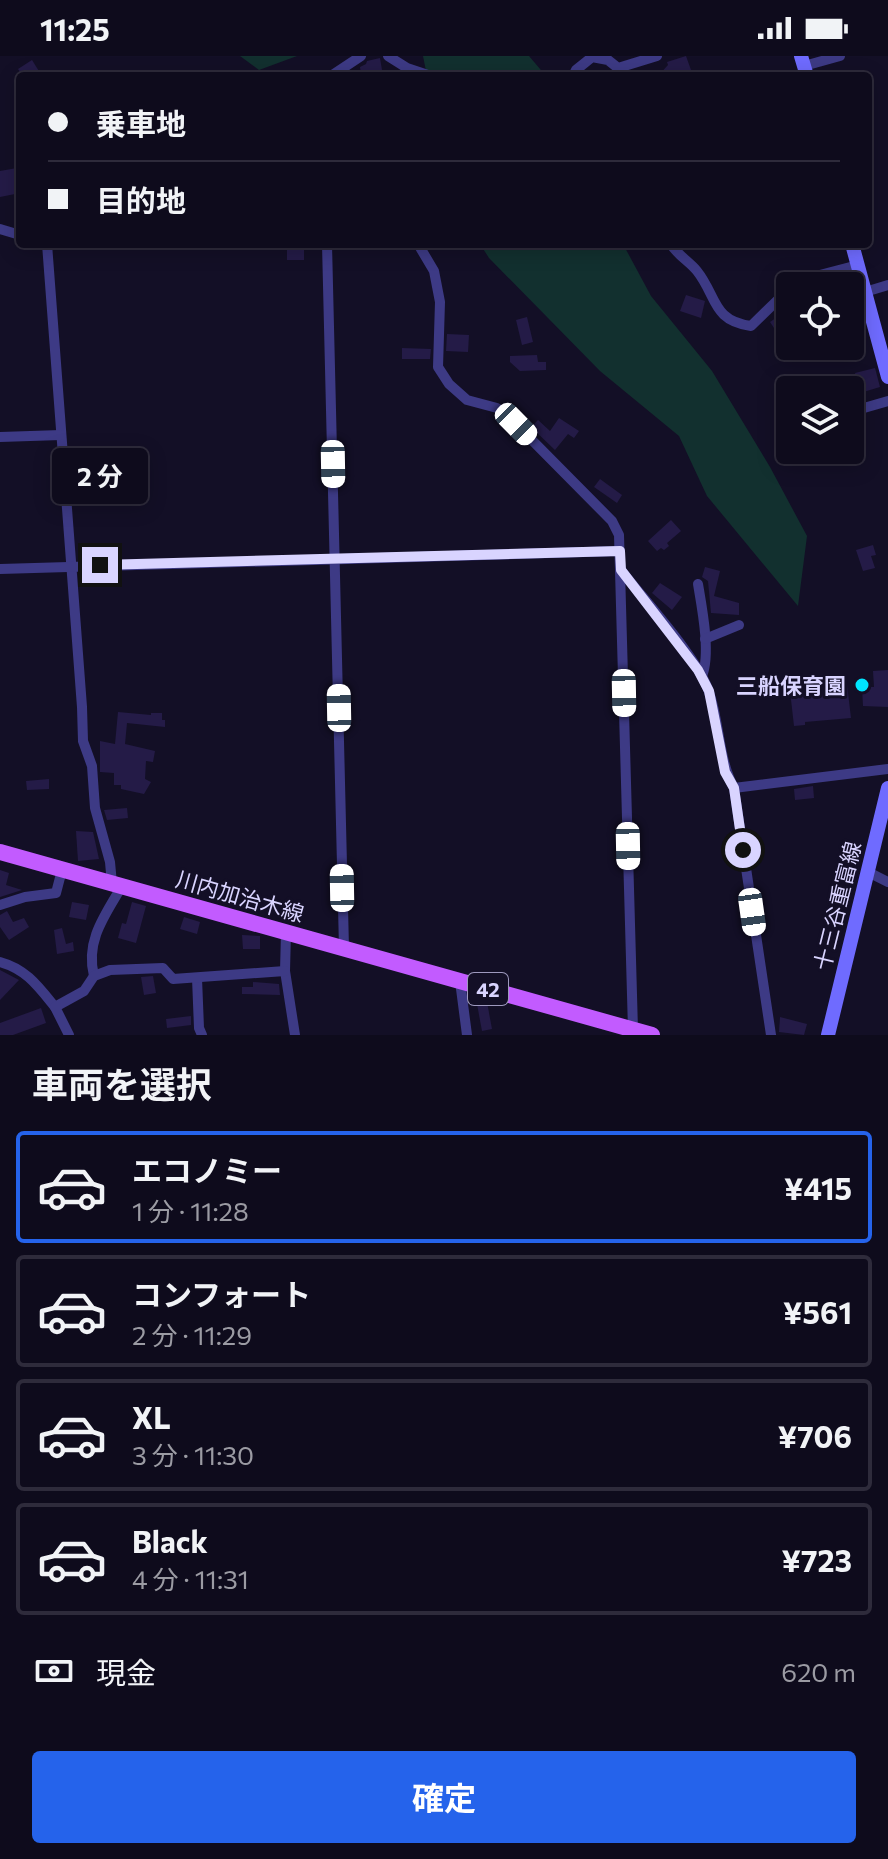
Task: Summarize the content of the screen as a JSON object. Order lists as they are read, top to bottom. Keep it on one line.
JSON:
{"streets":{"main road":["川内加治木線","十三谷重富線","42"]},"places":["三船保育園"],"page":{"status":"11:25","banner":["乗車地","目的地"],"bubble":"2 分","heading":"車両を選択","list":[{"name":"エコノミー","note":"1 分 · 11:28","value":"¥415"},{"name":"コンフォート","note":"2 分 · 11:29","value":"¥561"},{"name":"XL","note":"3 分 · 11:30","value":"¥706"},{"name":"Black","note":"4 分 · 11:31","value":"¥723"}],"pay":["現金","620 m"],"buttons":"確定"}}
